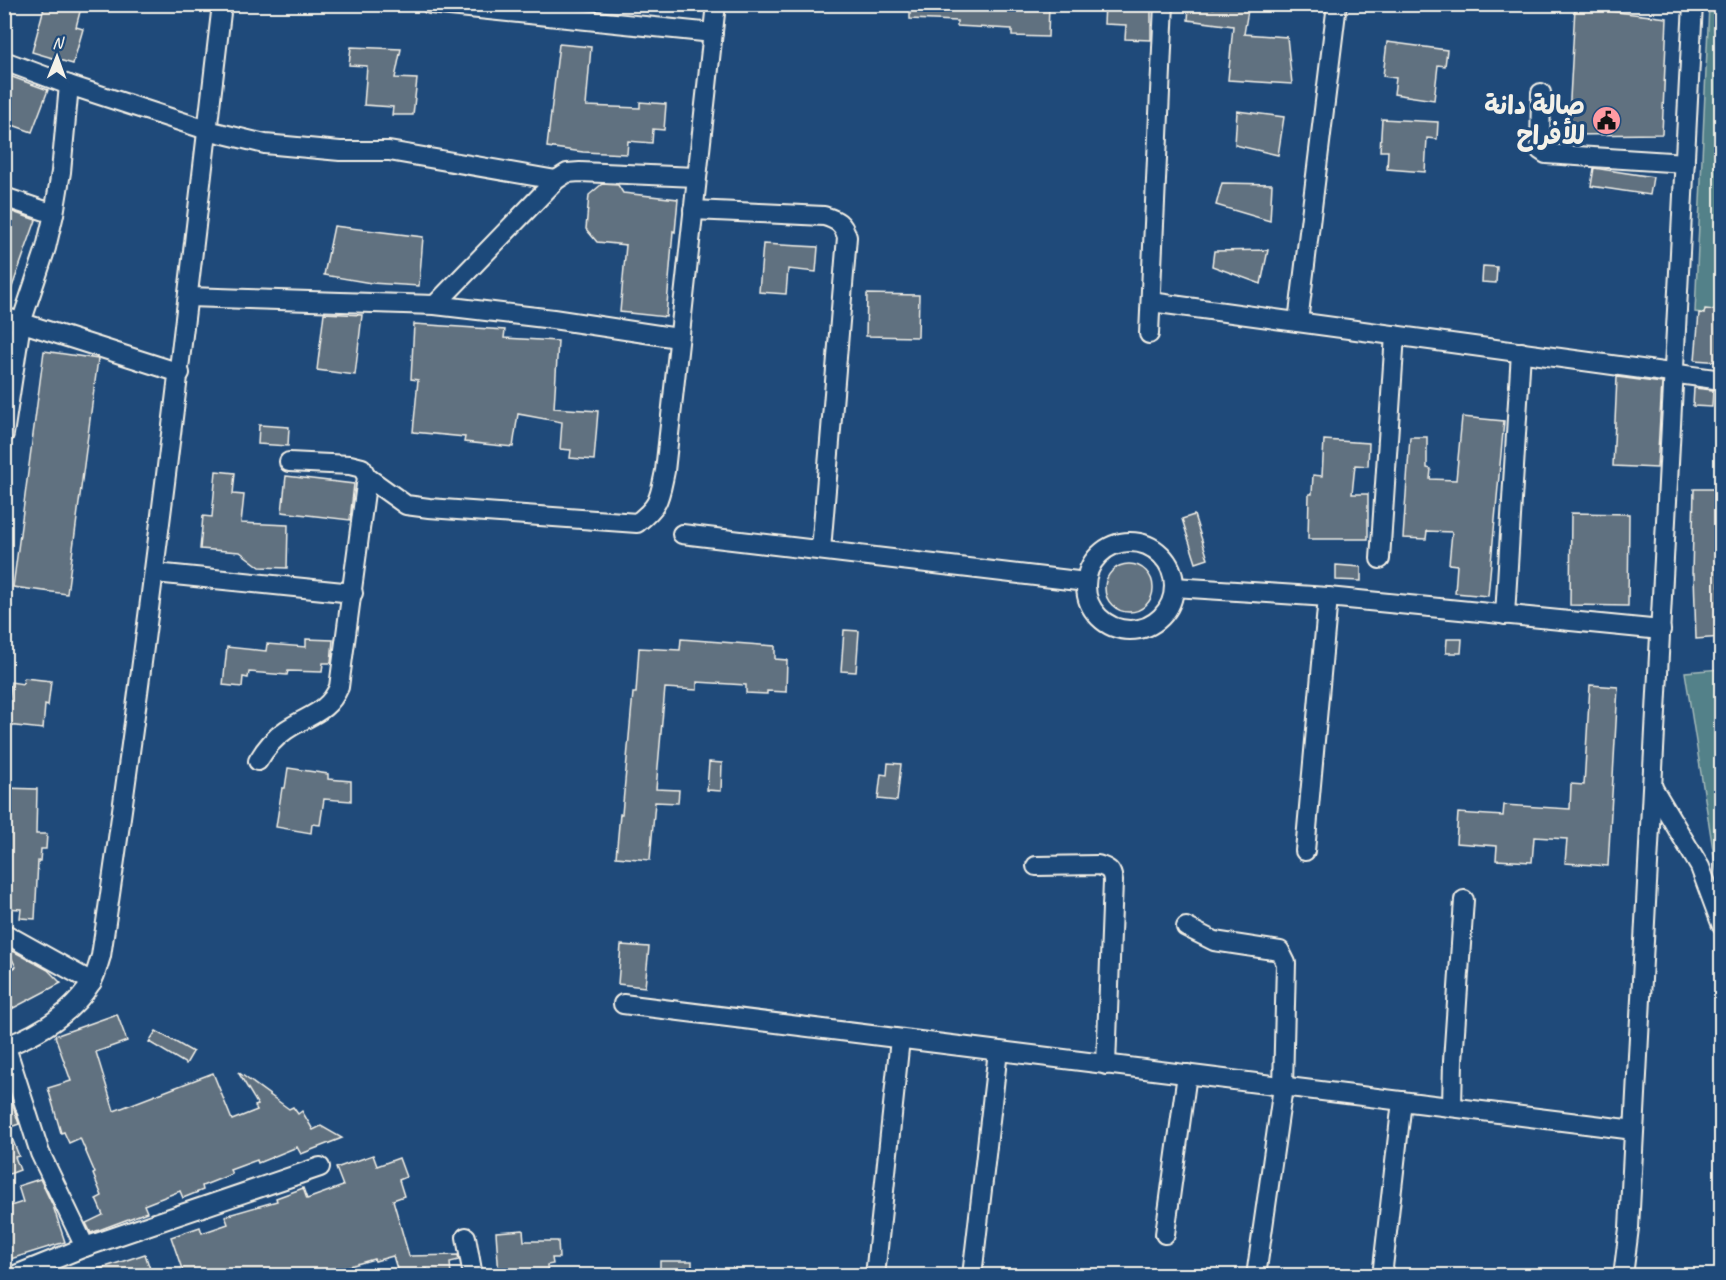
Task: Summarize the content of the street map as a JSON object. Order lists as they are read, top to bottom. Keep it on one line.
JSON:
{"places":{"public building":["صالة دانة للأفراح"]},"north":"top"}
